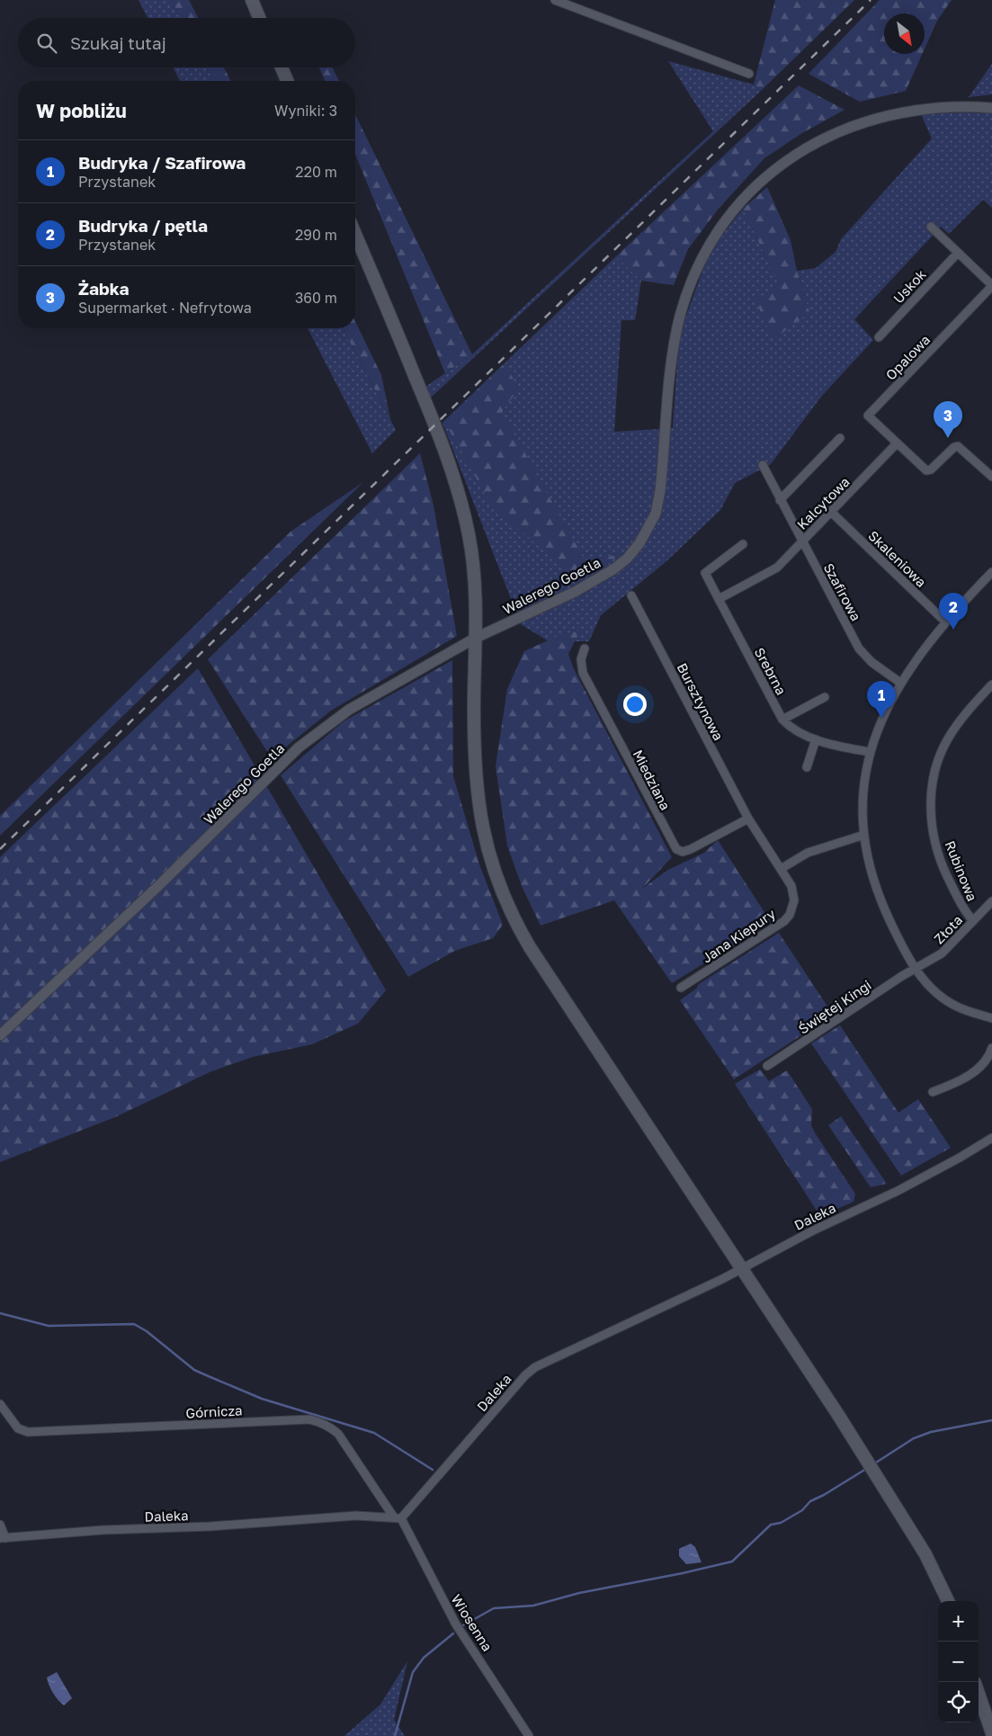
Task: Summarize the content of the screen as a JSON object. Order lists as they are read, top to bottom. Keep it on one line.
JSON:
{"streets":{"street":["Uskok","Opalowa","Kalcytowa","Skaleniowa","Walerego Goetla","Szafirowa","Srebrna","Bursztynowa","Miedziana","Rubinowa","Złota","Jana Kiepury","Świętej Kingi","Daleka","Górnicza","Wiosenna"]},"crossings":[["Opalowa","Kalcytowa"],["Kalcytowa","Skaleniowa"],["Kalcytowa","Szafirowa"],["Kalcytowa","Srebrna"],["Bursztynowa","Miedziana"],["Bursztynowa","Jana Kiepury"],["Miedziana","Jana Kiepury"],["Rubinowa","Złota"],["Złota","Świętej Kingi"],["Daleka","Górnicza"],["Daleka","Wiosenna"],["Górnicza","Wiosenna"]],"north":"bottom right","page":{"search":"Szukaj tutaj","heading":["W pobliżu","Wyniki: 3"],"list":[{"mark":"1","name":"Budryka / Szafirowa","note":"Przystanek","value":"220 m"},{"mark":"2","name":"Budryka / pętla","note":"Przystanek","value":"290 m"},{"mark":"3","name":"Żabka","note":"Supermarket · Nefrytowa","value":"360 m"}],"pins":["3","2","1"],"map_buttons":["+","−"]}}
